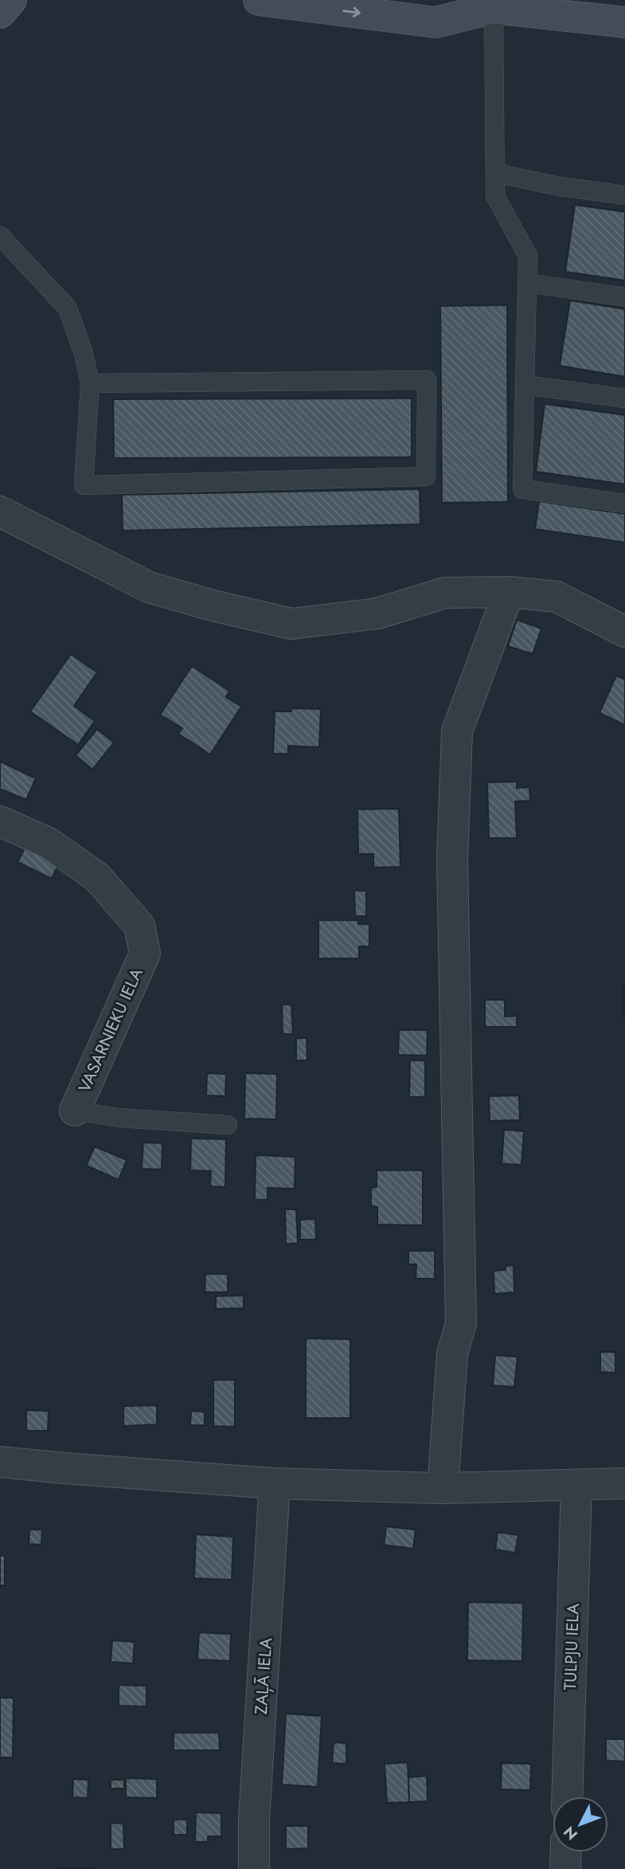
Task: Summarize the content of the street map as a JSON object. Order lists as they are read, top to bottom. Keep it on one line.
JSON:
{"streets":{"street":["VASARNIEKU IELA","TULPJU IELA","ZAĻĀ IELA"]},"north":"bottom left"}
